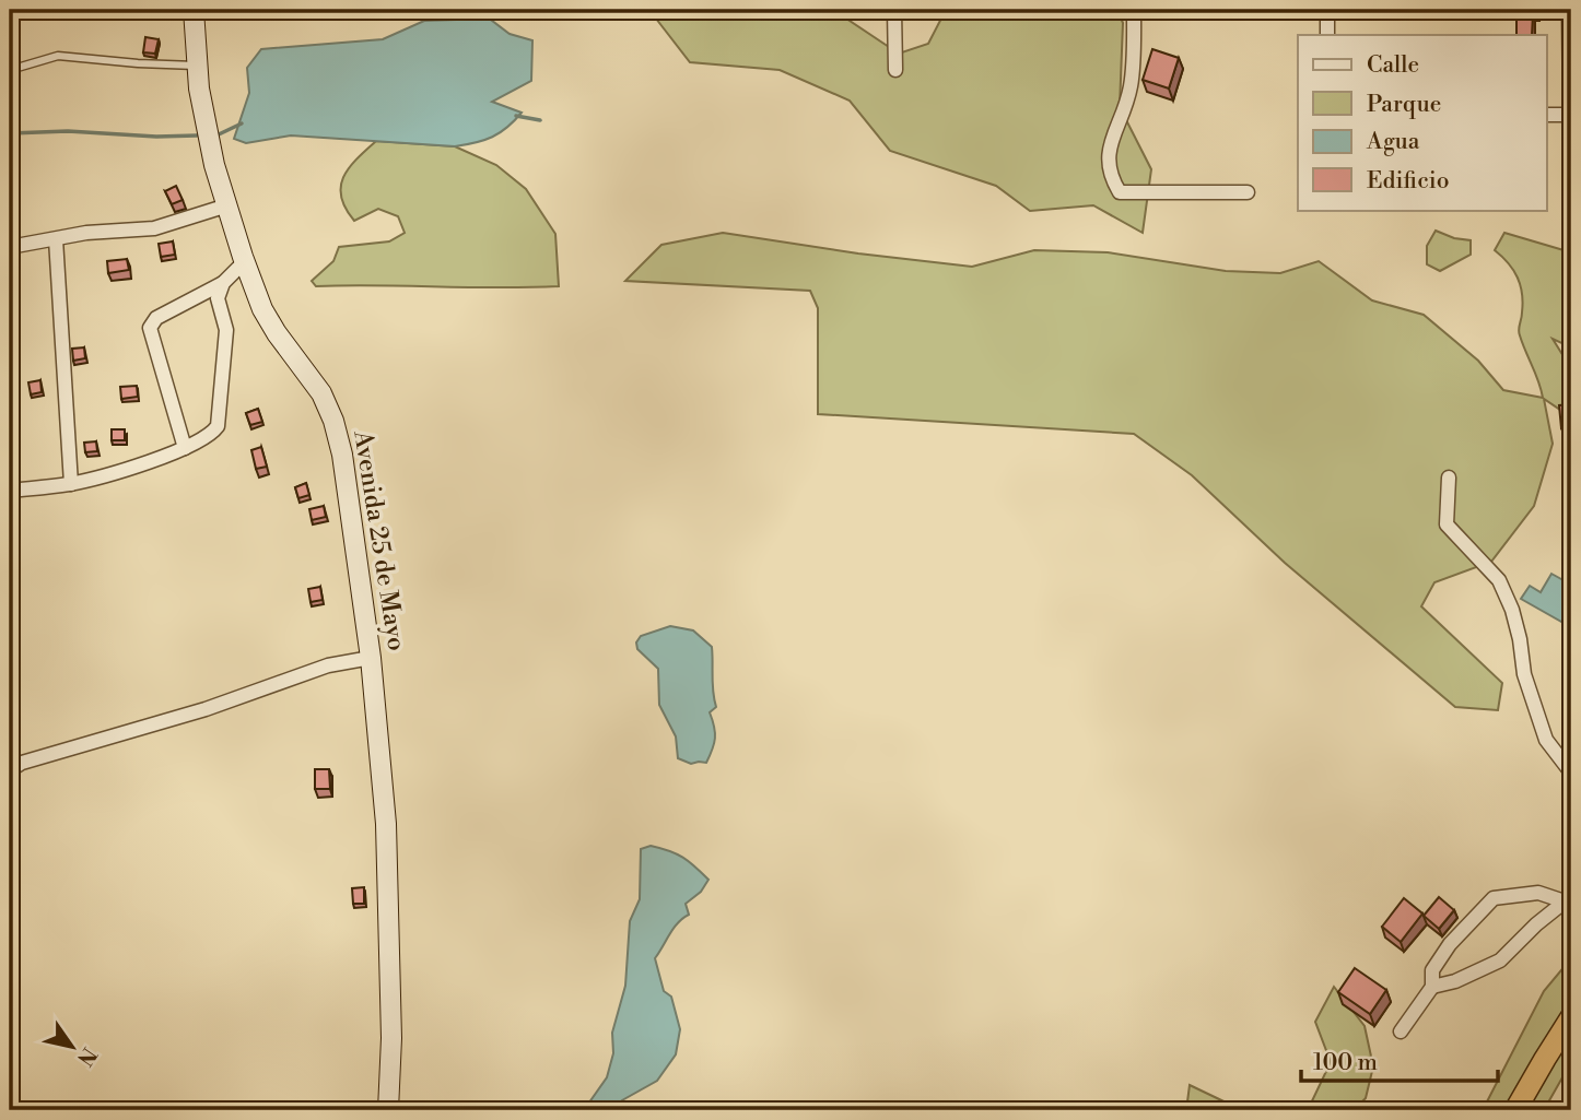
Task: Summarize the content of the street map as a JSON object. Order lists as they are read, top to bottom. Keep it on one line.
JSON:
{"streets":{"main road":["Avenida 25 de Mayo"]},"legend":["Calle","Parque","Agua","Edificio"],"scale_bar":"100 m","north":"bottom right"}
